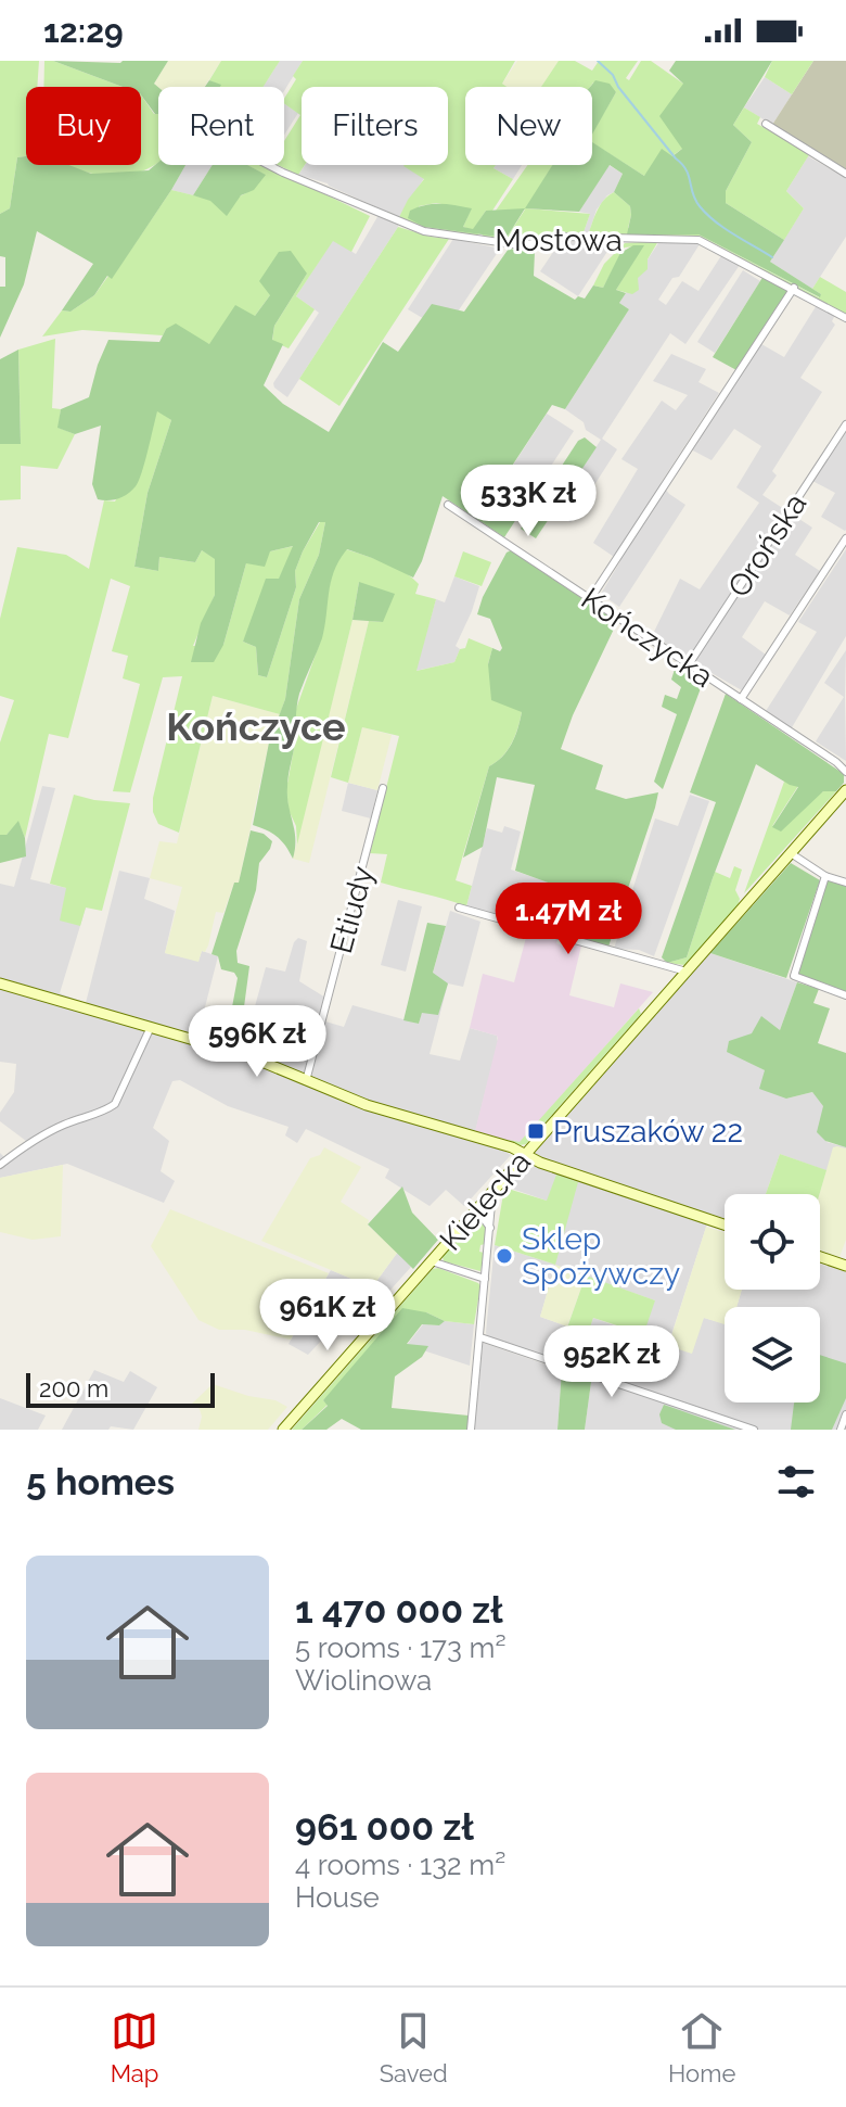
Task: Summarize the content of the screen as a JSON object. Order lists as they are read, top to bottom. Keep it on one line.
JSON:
{"streets":{"main road":["Kielecka"],"street":["Mostowa","Orońska","Kończycka","Etiudy"]},"crossings":[["Orońska","Kończycka"]],"districts":["Kończyce"],"places":{"transit":["Pruszaków 22"],"other":["Sklep Spożywczy"]},"scale_bar":"200 m","page":{"status":"12:29","chip":["Buy","Rent","Filters","New"],"price":["533K zł","1.47M zł","596K zł","961K zł","952K zł"],"scale":"200 m","heading":"5 homes","list":[{"name":"1 470 000 zł","note":"5 rooms · 173 m² · Wiolinowa"},{"name":"961 000 zł","note":"4 rooms · 132 m² · House"}],"tabs":["Map","Saved","Home"]}}
